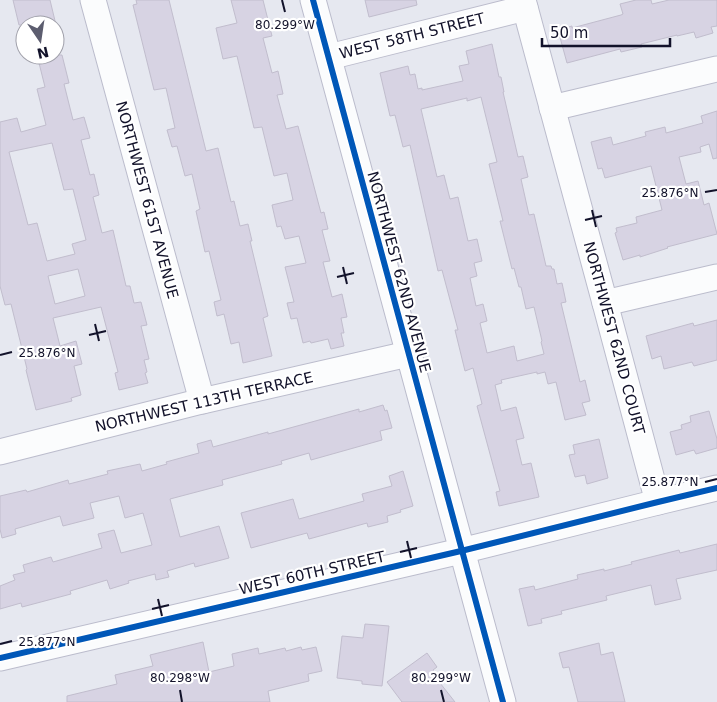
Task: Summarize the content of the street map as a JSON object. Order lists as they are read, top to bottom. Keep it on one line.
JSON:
{"streets":{"street":["WEST 58TH STREET","NORTHWEST 61ST AVENUE","NORTHWEST 62ND AVENUE","NORTHWEST 62ND COURT","NORTHWEST 113TH TERRACE","WEST 60TH STREET"]},"crossings":[["WEST 58TH STREET","NORTHWEST 62ND AVENUE"],["WEST 58TH STREET","NORTHWEST 62ND COURT"],["NORTHWEST 61ST AVENUE","NORTHWEST 113TH TERRACE"],["NORTHWEST 62ND AVENUE","NORTHWEST 113TH TERRACE"],["NORTHWEST 62ND AVENUE","WEST 60TH STREET"],["NORTHWEST 62ND COURT","WEST 60TH STREET"]],"scale_bar":"50 m","north":"bottom","coordinates":["80.299°W","25.876°N","25.877°N","80.298°W"]}
